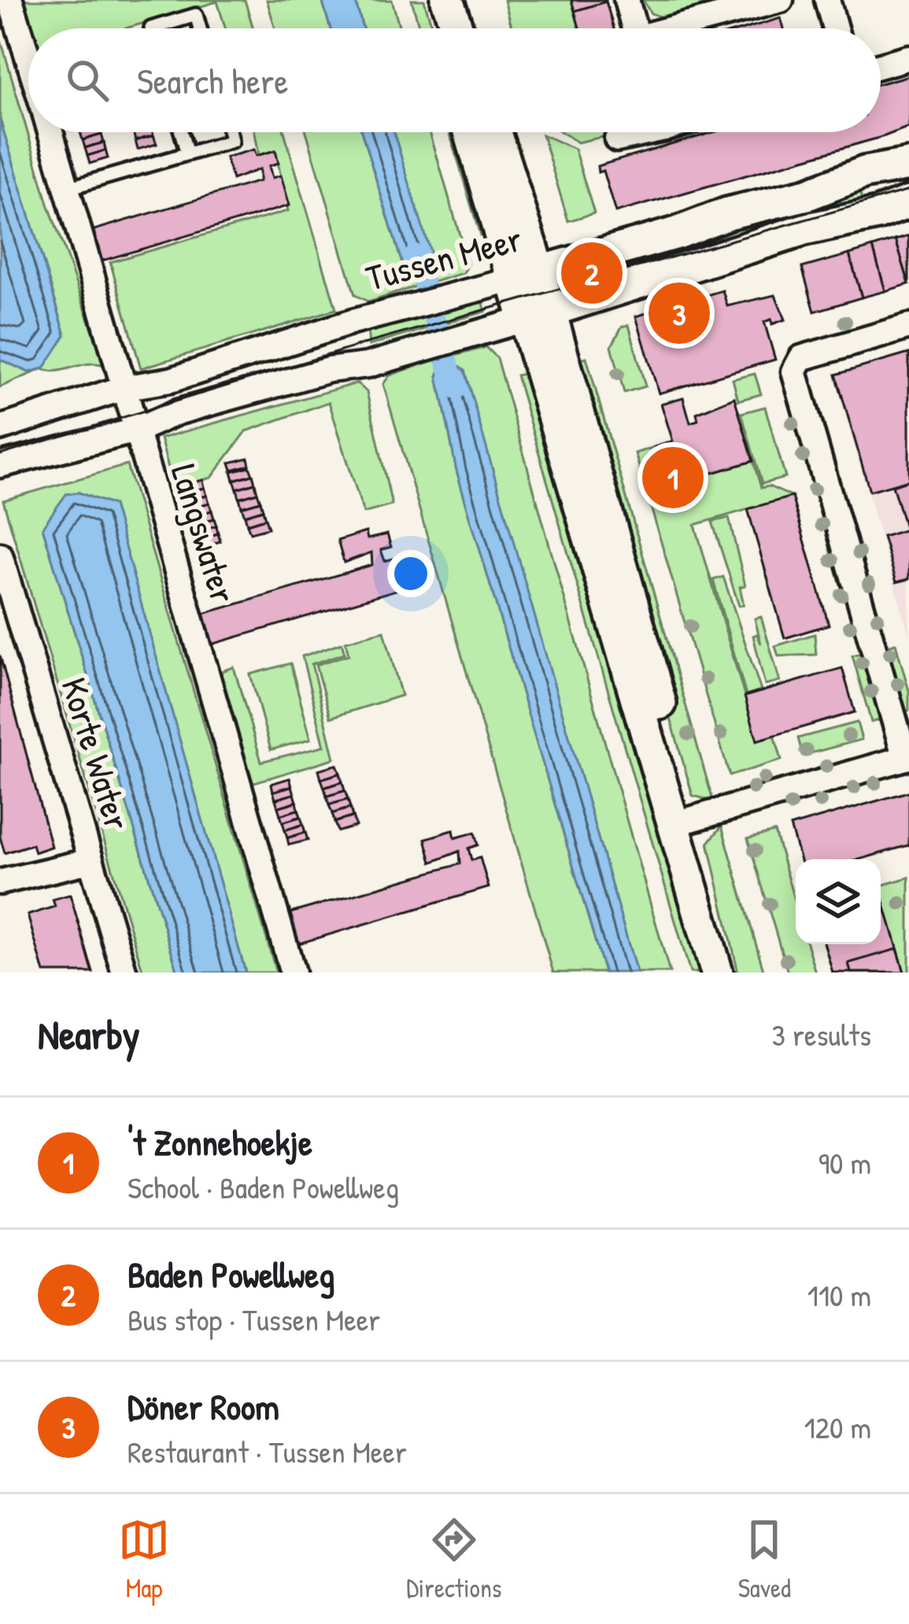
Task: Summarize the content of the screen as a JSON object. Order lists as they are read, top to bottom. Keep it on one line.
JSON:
{"streets":{"main road":["Tussen Meer"],"street":["Langswater","Korte Water"]},"crossings":[["Tussen Meer","Langswater"]],"page":{"search":"Search here","pins":["2","3","1"],"heading":["Nearby","3 results"],"list":[{"mark":"1","name":"'t Zonnehoekje","note":"School · Baden Powellweg","value":"90 m"},{"mark":"2","name":"Baden Powellweg","note":"Bus stop · Tussen Meer","value":"110 m"},{"mark":"3","name":"Döner Room","note":"Restaurant · Tussen Meer","value":"120 m"}],"nav":["Map","Directions","Saved"]}}
